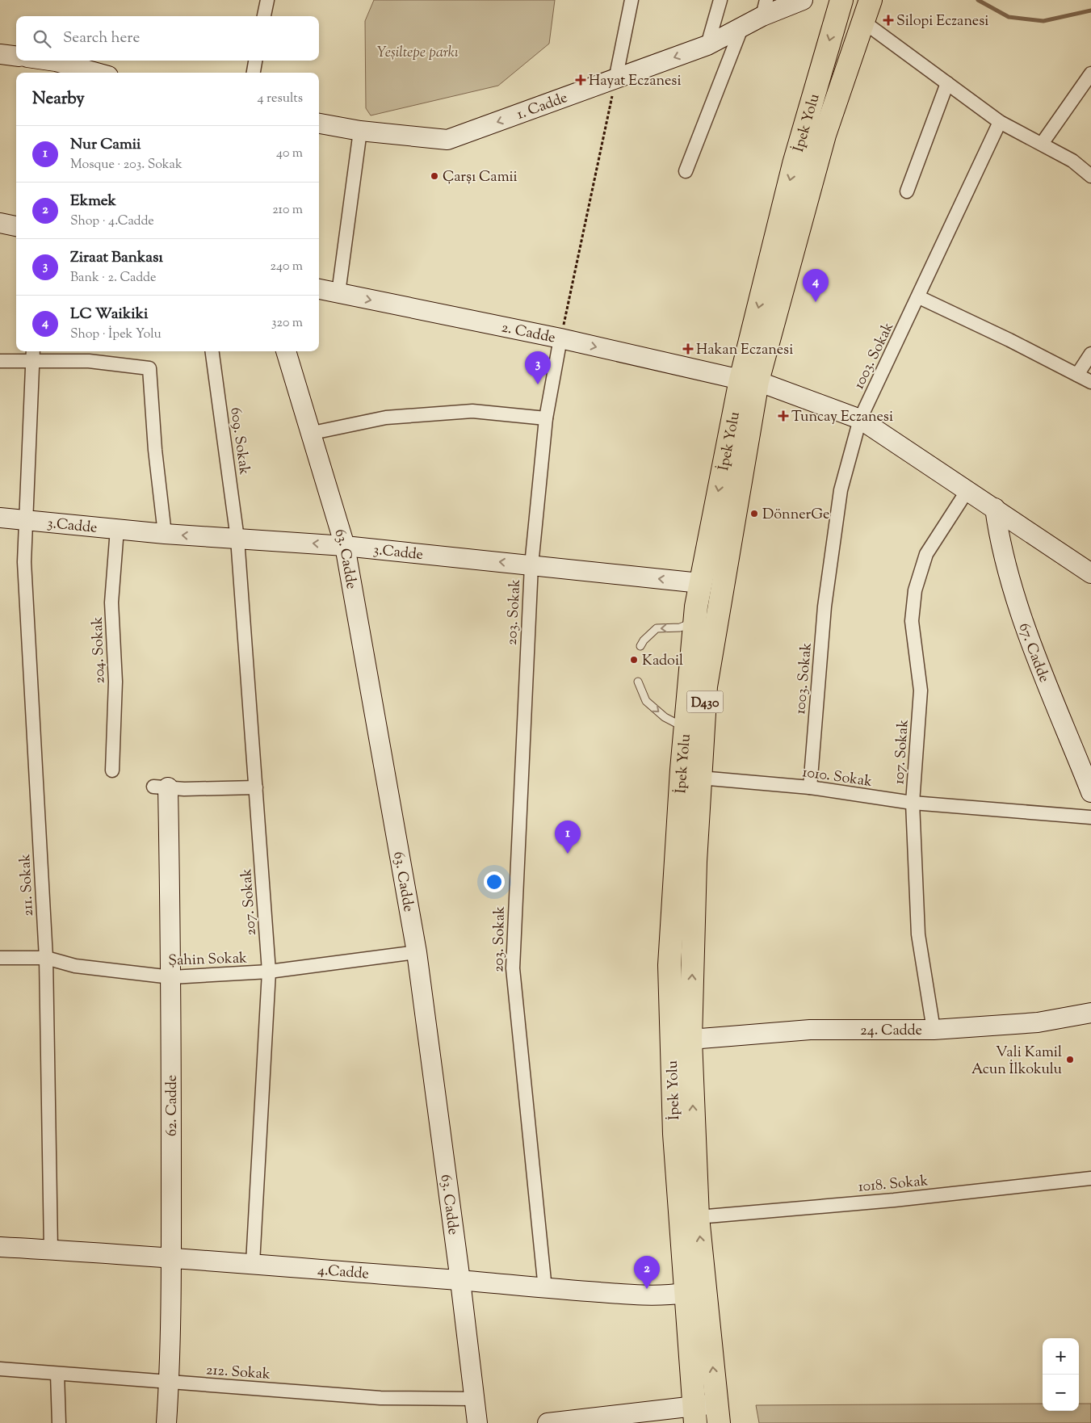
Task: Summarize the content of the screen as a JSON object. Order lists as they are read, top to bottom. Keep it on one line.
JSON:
{"streets":{"highway":["İpek Yolu","D430"],"street":["1. Cadde","2. Cadde","1003. Sokak","609. Sokak","3.Cadde","63. Cadde","203. Sokak","204. Sokak","67. Cadde","107. Sokak","1010. Sokak","211. Sokak","207. Sokak","Şahin Sokak","24. Cadde","62. Cadde","1018. Sokak","4.Cadde","212. Sokak"]},"crossings":[["İpek Yolu","2. Cadde"],["İpek Yolu","3.Cadde"],["İpek Yolu","D430"],["İpek Yolu","4.Cadde"],["2. Cadde","1003. Sokak"],["2. Cadde","203. Sokak"],["2. Cadde","67. Cadde"],["2. Cadde","D430"],["2. Cadde","107. Sokak"],["1003. Sokak","1010. Sokak"],["609. Sokak","3.Cadde"],["609. Sokak","207. Sokak"],["3.Cadde","63. Cadde"],["3.Cadde","203. Sokak"],["3.Cadde","204. Sokak"],["3.Cadde","211. Sokak"],["3.Cadde","207. Sokak"],["63. Cadde","Şahin Sokak"],["63. Cadde","4.Cadde"],["63. Cadde","212. Sokak"],["203. Sokak","4.Cadde"],["D430","1010. Sokak"],["D430","24. Cadde"],["D430","1018. Sokak"],["107. Sokak","1010. Sokak"],["107. Sokak","24. Cadde"],["211. Sokak","Şahin Sokak"],["211. Sokak","4.Cadde"],["207. Sokak","Şahin Sokak"],["207. Sokak","4.Cadde"],["Şahin Sokak","62. Cadde"],["62. Cadde","4.Cadde"],["62. Cadde","212. Sokak"]],"one_way":["1. Cadde"],"parks":["Yeşiltepe parkı"],"places":{"health":["Silopi Eczanesi","Hayat Eczanesi","Hakan Eczanesi","Tuncay Eczanesi"],"other":["Çarşı Camii","DönnerGe","Kadoil","Vali Kamil Acun İlkokulu"]},"page":{"search":"Search here","heading":["Nearby","4 results"],"list":[{"mark":"1","name":"Nur Camii","note":"Mosque · 203. Sokak","value":"40 m"},{"mark":"2","name":"Ekmek","note":"Shop · 4.Cadde","value":"210 m"},{"mark":"3","name":"Ziraat Bankası","note":"Bank · 2. Cadde","value":"240 m"},{"mark":"4","name":"LC Waikiki","note":"Shop · İpek Yolu","value":"320 m"}],"pins":["4","3","1","2"],"map_buttons":["+","−"]}}
